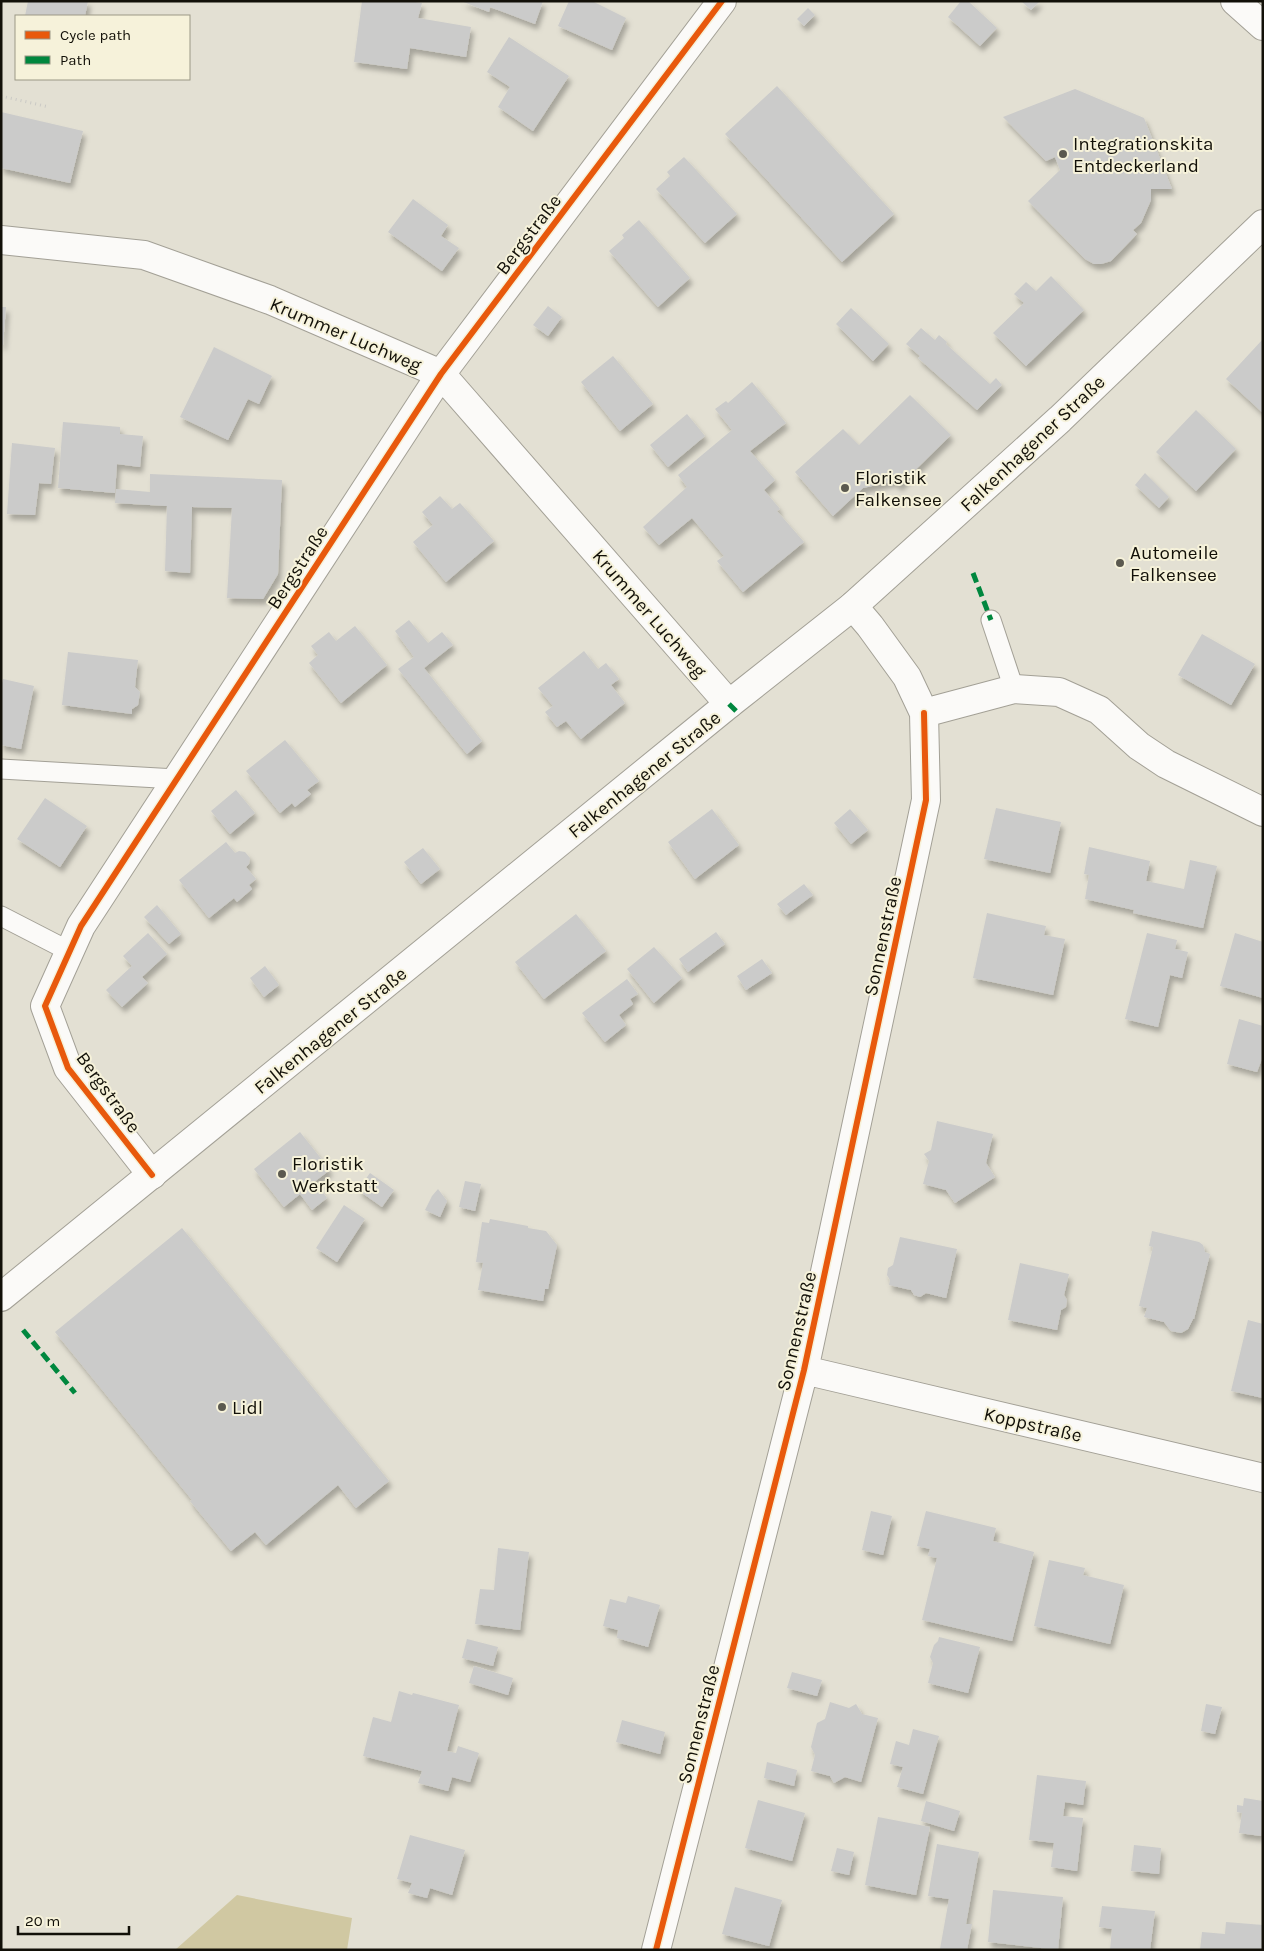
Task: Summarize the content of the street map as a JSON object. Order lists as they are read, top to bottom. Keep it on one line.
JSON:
{"streets":{"street":["Bergstraße","Krummer Luchweg","Falkenhagener Straße","Sonnenstraße","Koppstraße"]},"crossings":[["Bergstraße","Krummer Luchweg"],["Bergstraße","Falkenhagener Straße"],["Krummer Luchweg","Falkenhagener Straße"],["Falkenhagener Straße","Sonnenstraße"],["Sonnenstraße","Koppstraße"]],"places":["Integrationskita Entdeckerland","Floristik Falkensee","Automeile Falkensee","Floristik Werkstatt","Lidl"],"legend":["Cycle path","Path"],"scale_bar":"20 m"}
